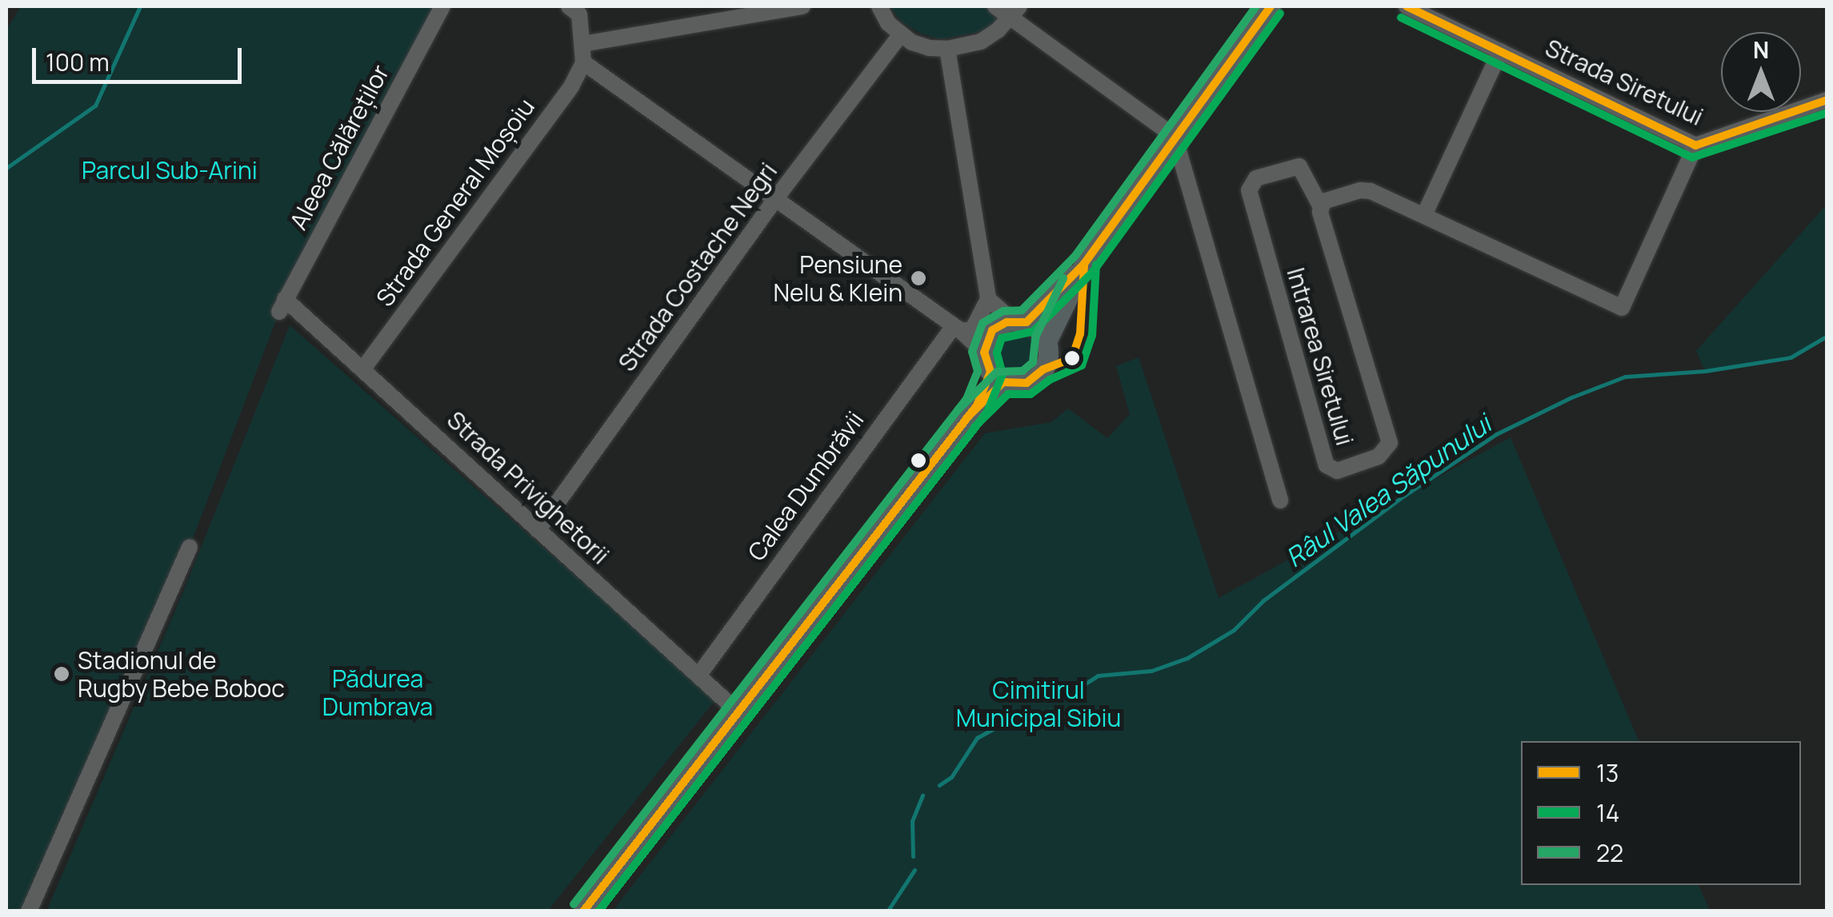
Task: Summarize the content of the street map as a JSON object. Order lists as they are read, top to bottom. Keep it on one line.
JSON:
{"streets":{"street":["Strada Siretului","Aleea Călăreților","Strada General Moșoiu","Strada Costache Negri","Intrarea Siretului","Calea Dumbrăvii","Strada Privighetorii"]},"crossings":[["Aleea Călăreților","Strada Privighetorii"],["Strada General Moșoiu","Strada Privighetorii"],["Strada Costache Negri","Strada Privighetorii"],["Calea Dumbrăvii","Strada Privighetorii"]],"water":["Râul Valea Săpunului"],"parks":["Parcul Sub-Arini","Pădurea Dumbrava","Cimitirul Municipal Sibiu"],"places":["Pensiune Nelu & Klein","Stadionul de Rugby Bebe Boboc"],"lines":["transit line 13","transit line 22","transit line 14"],"legend":["13","14","22"],"scale_bar":"100 m","north":"top"}
